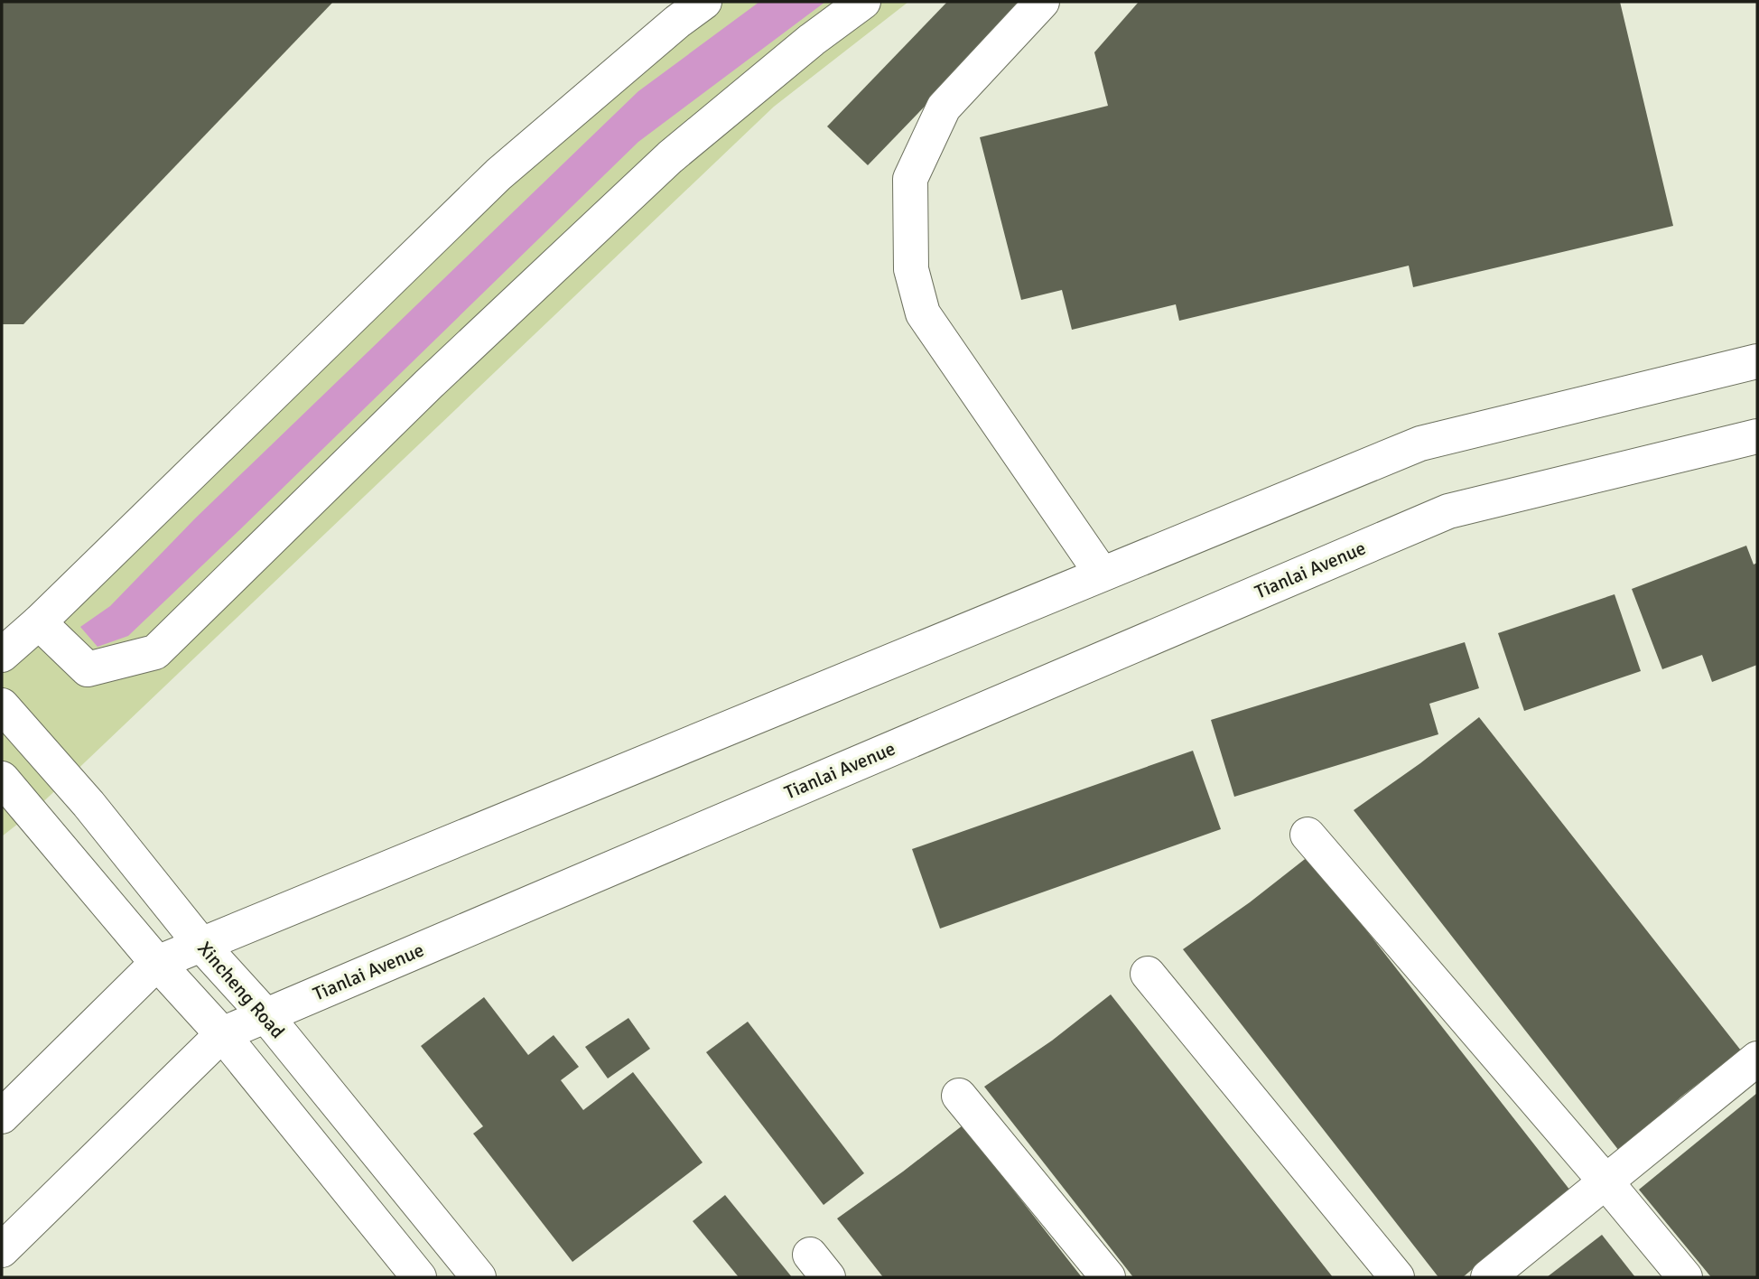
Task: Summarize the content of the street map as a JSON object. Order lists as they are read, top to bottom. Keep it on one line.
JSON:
{"streets":{"main road":["Tianlai Avenue","Xincheng Road"]},"crossings":[["Tianlai Avenue","Xincheng Road"]]}
